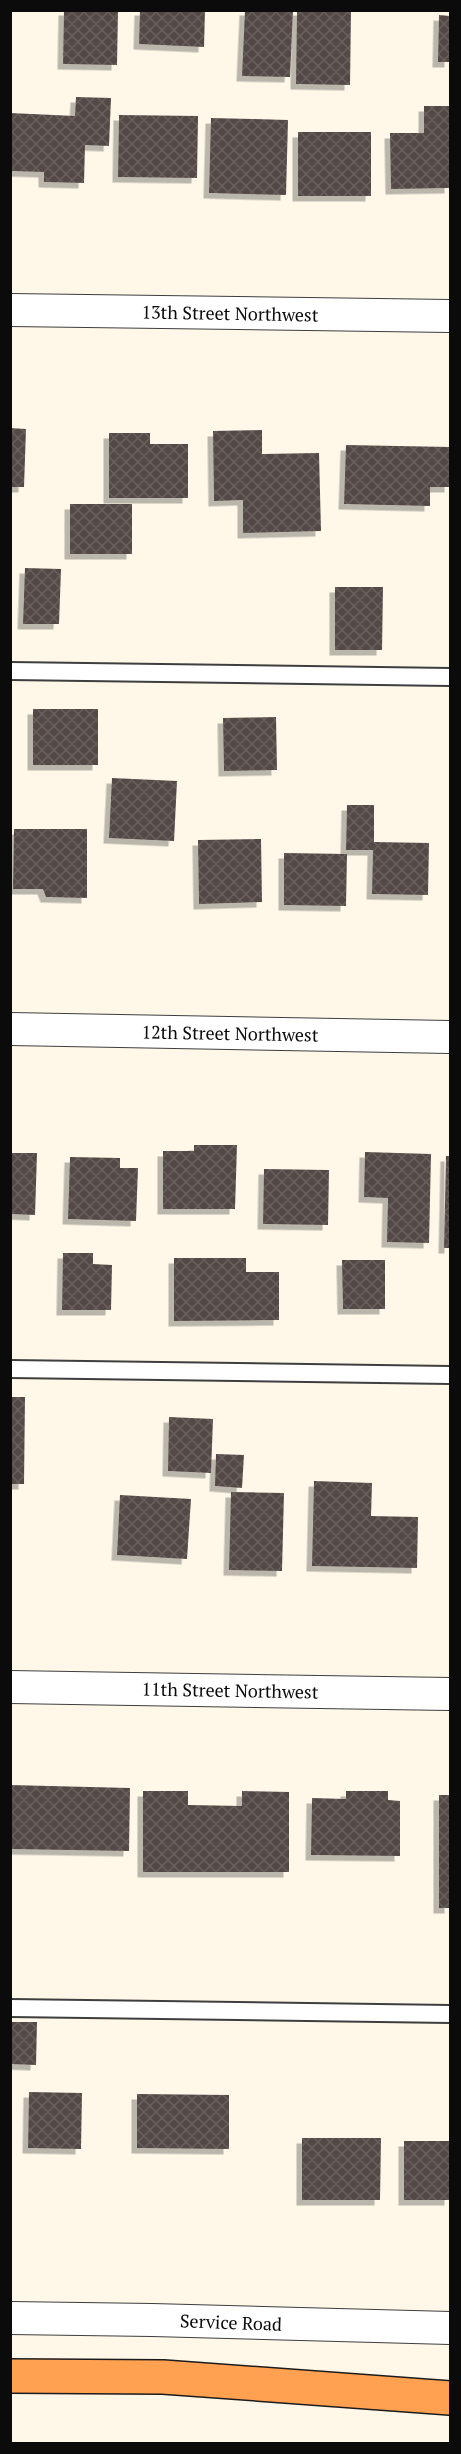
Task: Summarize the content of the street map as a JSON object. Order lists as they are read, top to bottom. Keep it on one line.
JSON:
{"streets":{"street":["13th Street Northwest","12th Street Northwest","11th Street Northwest","Service Road"]}}
